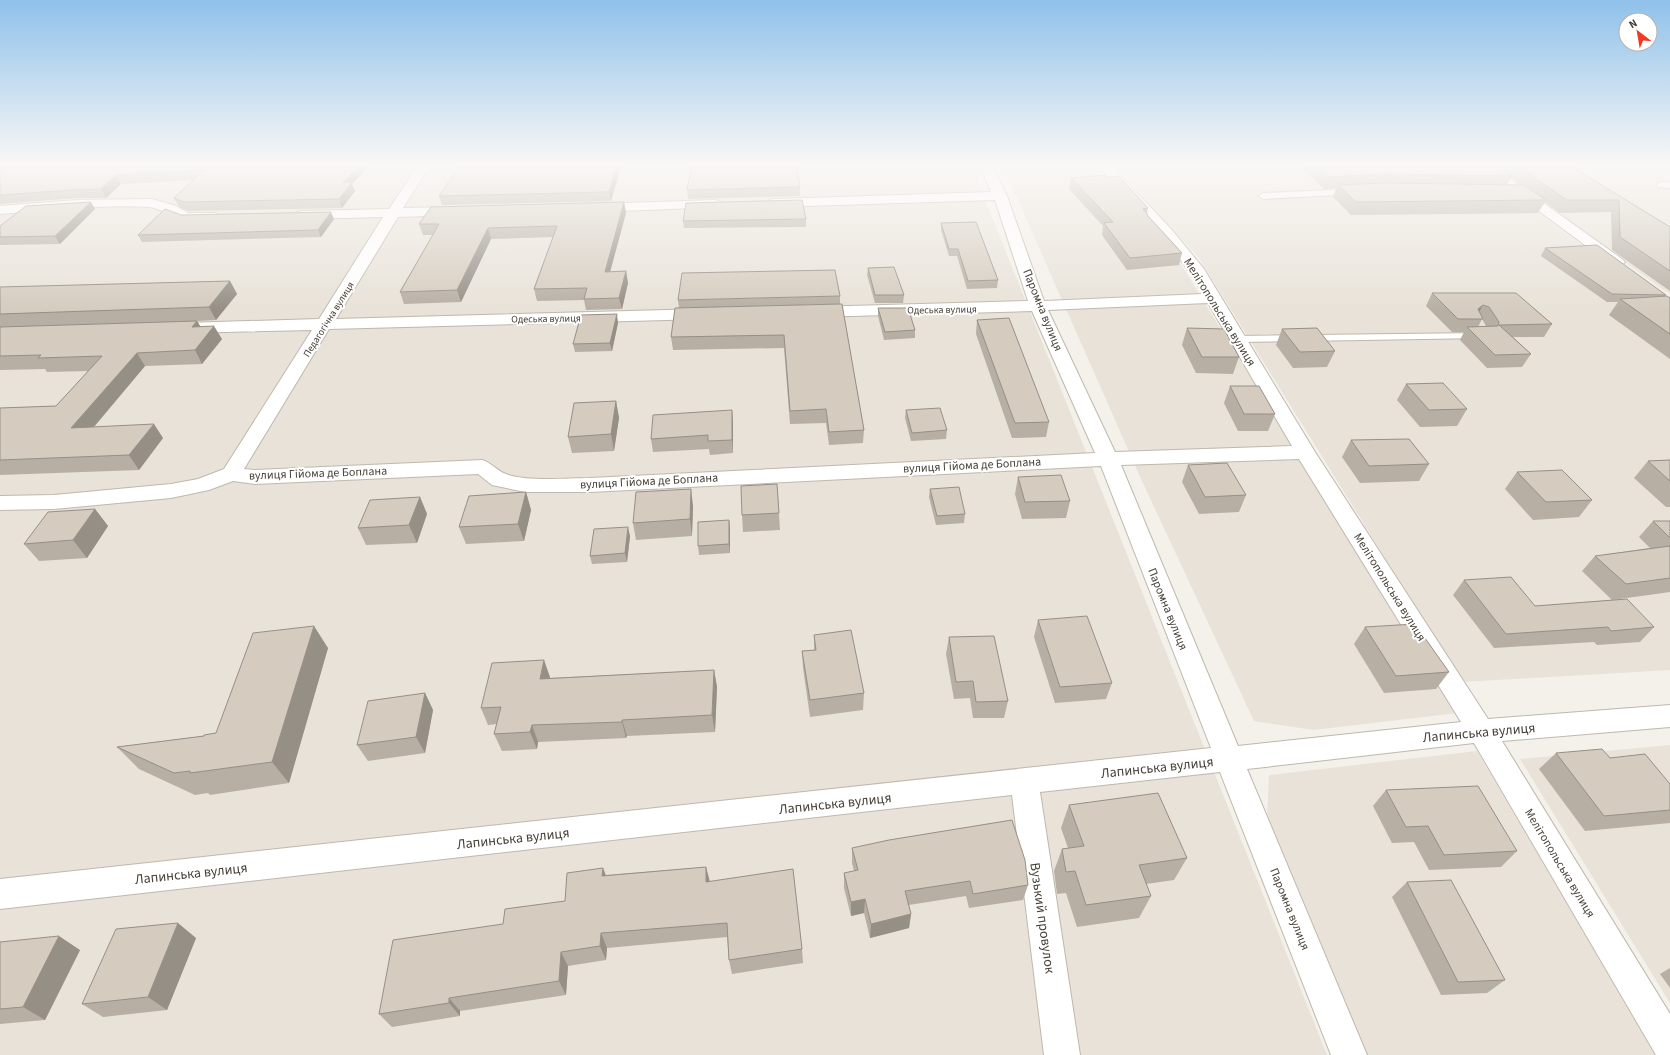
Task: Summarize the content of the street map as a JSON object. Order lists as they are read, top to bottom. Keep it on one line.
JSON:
{"streets":{"street":["Одеська вулиця","Паромна вулиця","Мелітопольська вулиця","Педагогічна вулиця","вулиця Гійома де Боплана","Лапинська вулиця","Вузький провулок"]},"crossings":[["Одеська вулиця","Паромна вулиця"],["Одеська вулиця","Мелітопольська вулиця"],["Одеська вулиця","Педагогічна вулиця"],["Паромна вулиця","вулиця Гійома де Боплана"],["Паромна вулиця","Лапинська вулиця"],["Мелітопольська вулиця","вулиця Гійома де Боплана"],["Мелітопольська вулиця","Лапинська вулиця"],["Педагогічна вулиця","вулиця Гійома де Боплана"],["Лапинська вулиця","Вузький провулок"]],"north":"top left"}
